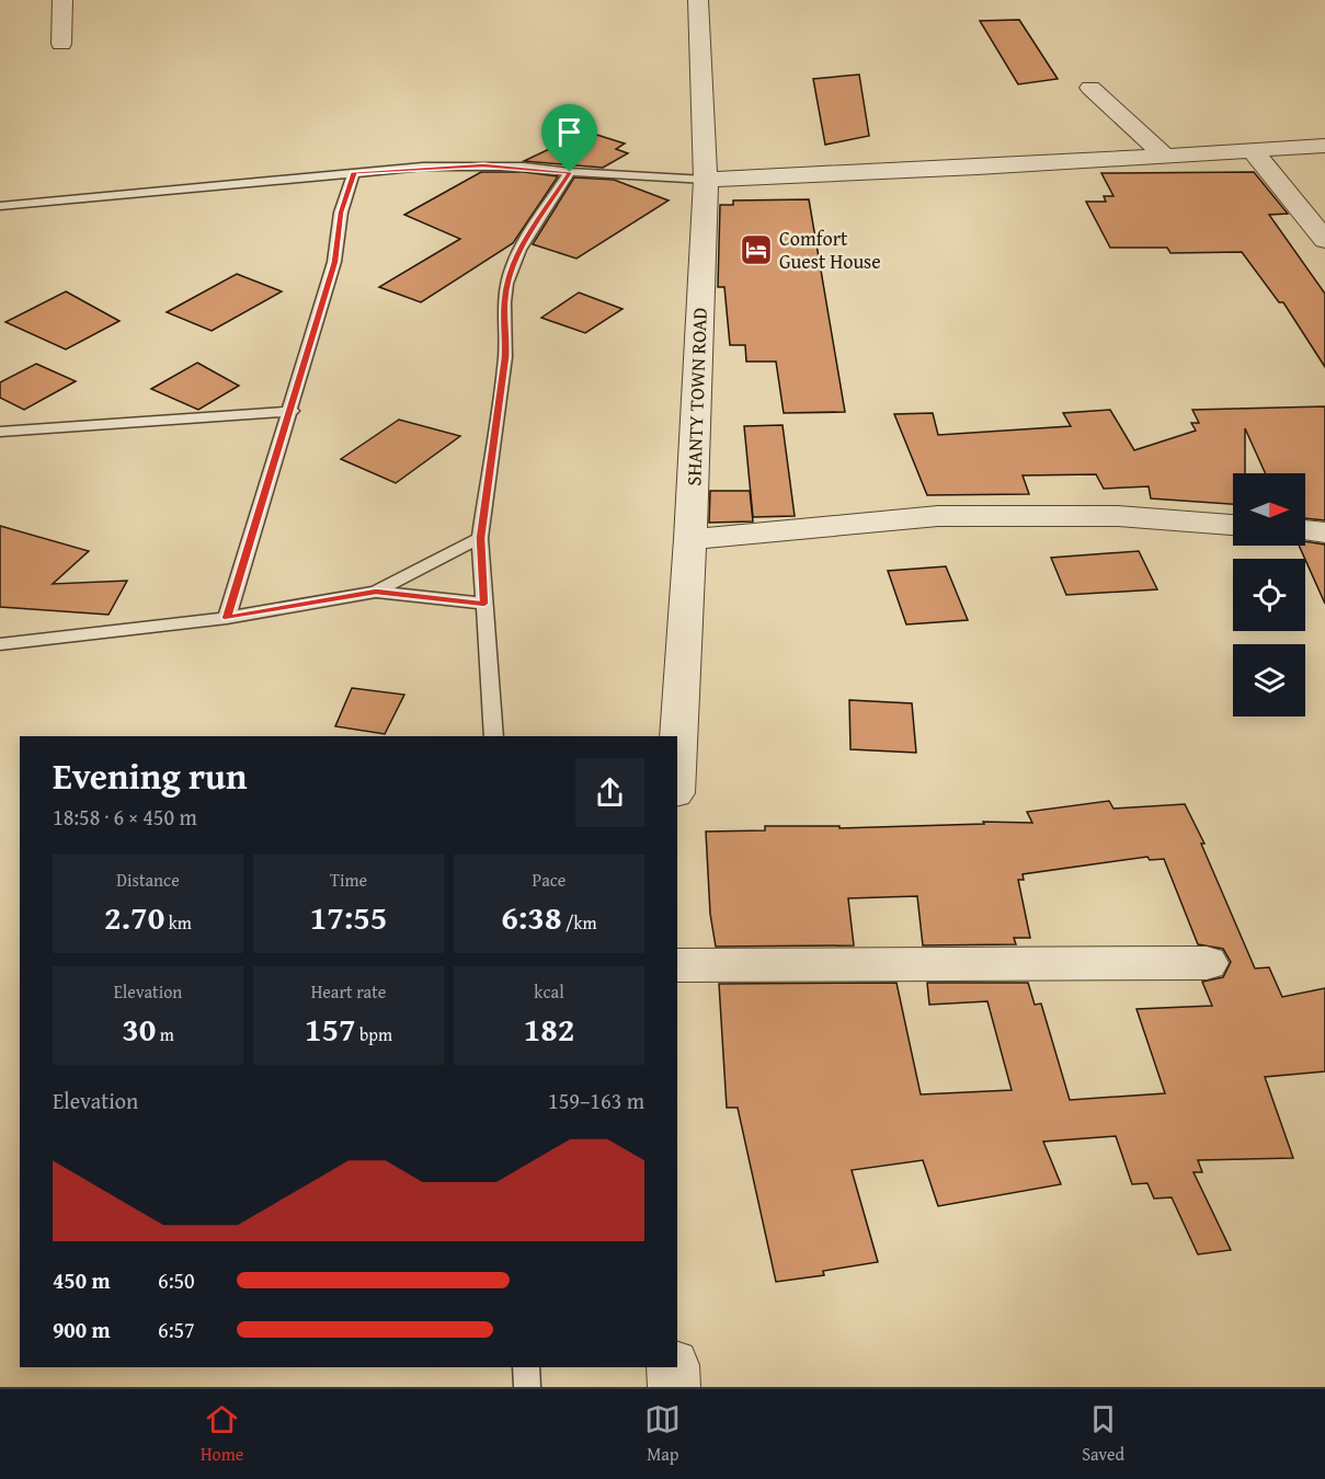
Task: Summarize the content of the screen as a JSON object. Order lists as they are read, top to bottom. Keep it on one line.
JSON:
{"streets":{"street":["SHANTY TOWN ROAD"]},"places":{"hotel":["Comfort Guest House"]},"north":"right","page":{"heading":["Evening run","18:58 · 6 × 450 m"],"stats":[["Distance","2.70 km"],["Time","17:55"],["Pace","6:38 /km"],["Elevation","30 m"],["Heart rate","157 bpm"],["kcal","182"]],"chart":["Elevation","159–163 m"],"list":[{"name":"450 m","note":"6:50"},{"name":"900 m","note":"6:57"}],"tabs":["Home","Map","Saved"]}}
